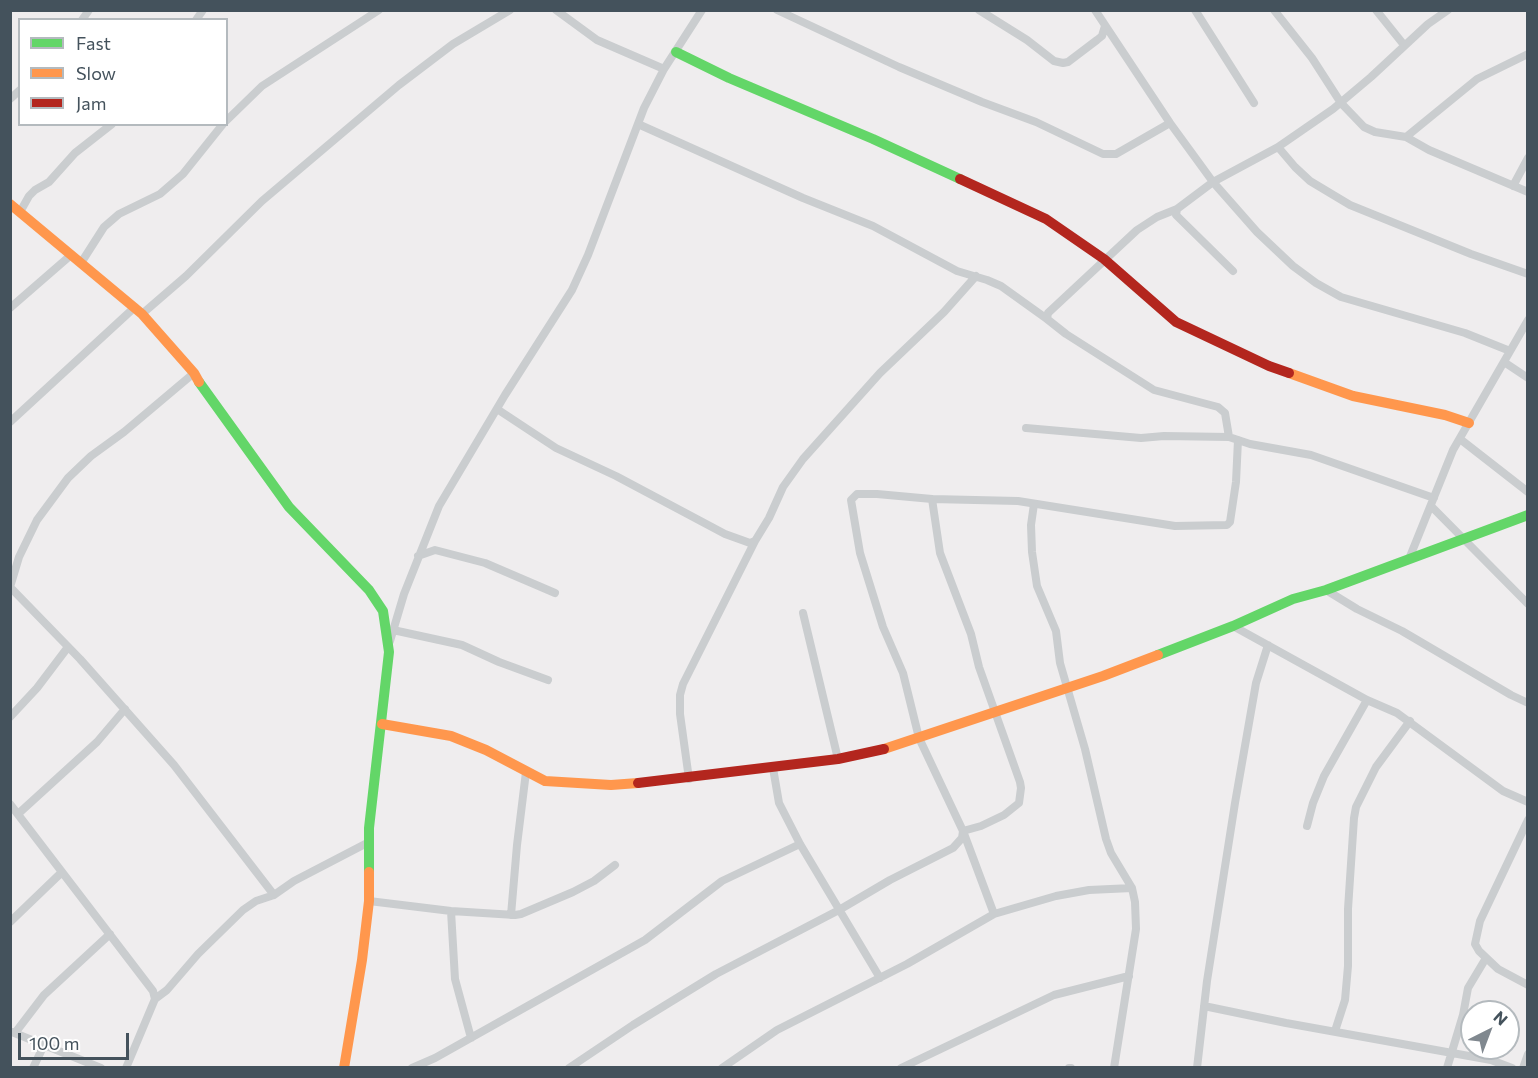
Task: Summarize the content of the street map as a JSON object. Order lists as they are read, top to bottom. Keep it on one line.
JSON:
{"legend":["Fast","Slow","Jam"],"scale_bar":"100 m","north":"top right"}
